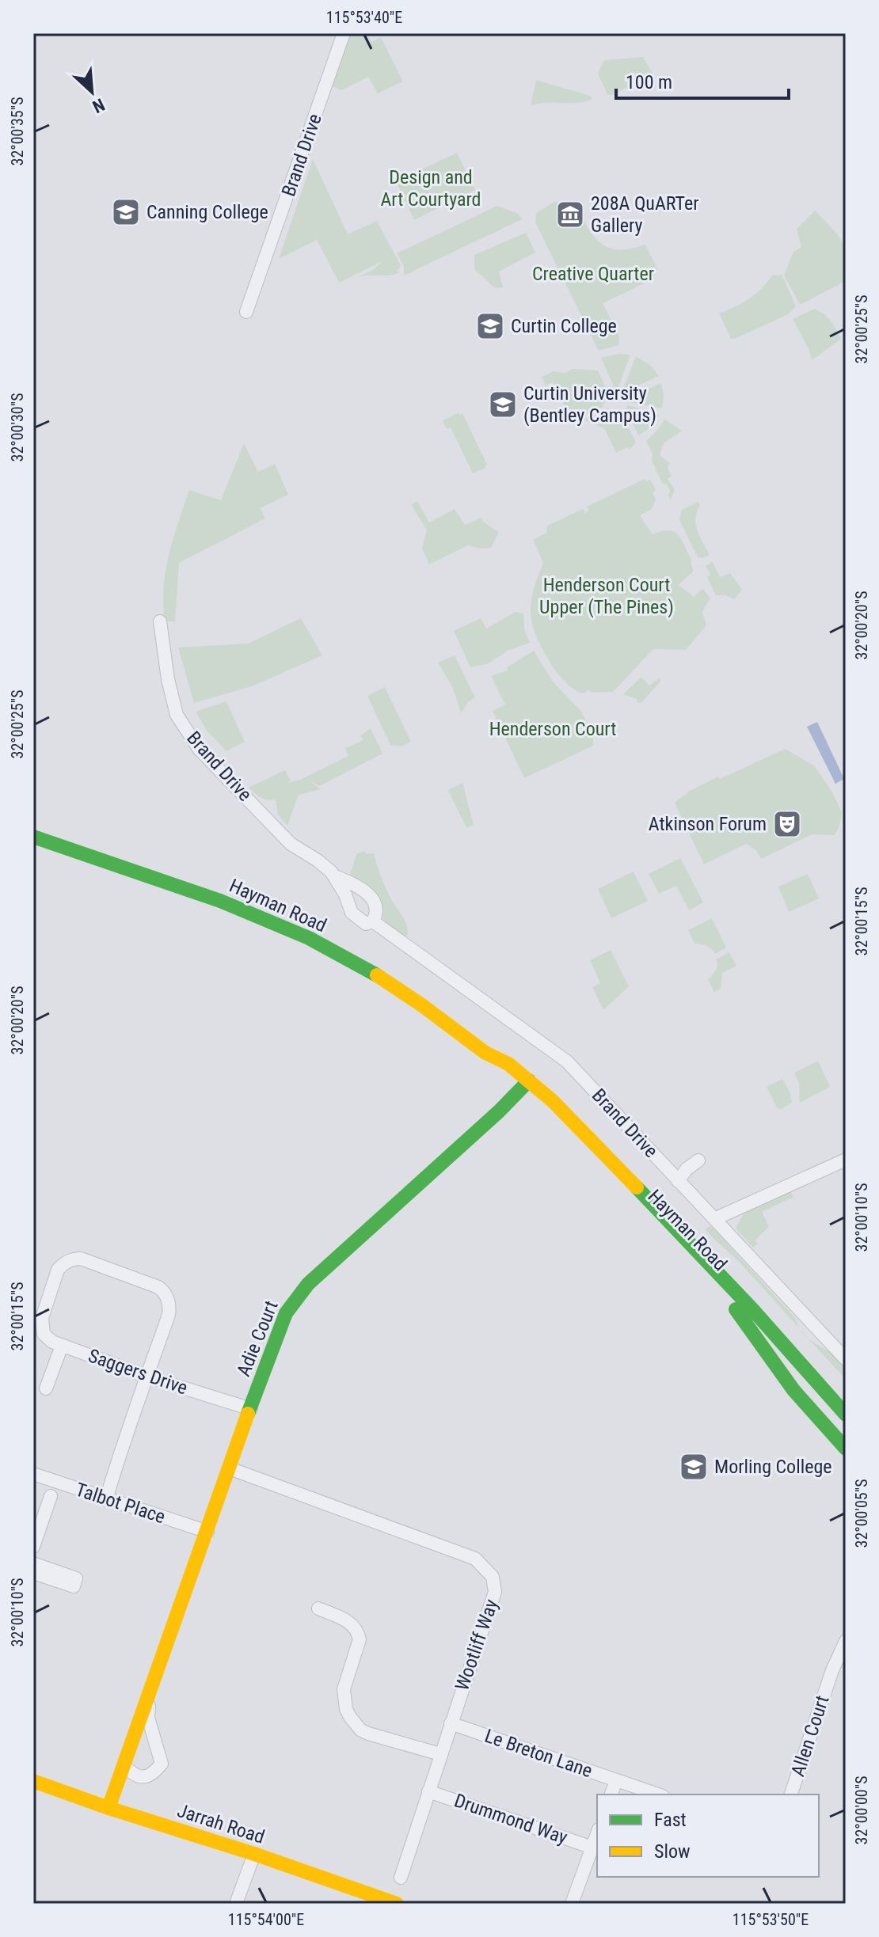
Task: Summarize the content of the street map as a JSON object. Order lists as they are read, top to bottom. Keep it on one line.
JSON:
{"streets":{"main road":["Hayman Road","Adie Court","Jarrah Road"],"street":["Brand Drive","Saggers Drive","Talbot Place","Wootliff Way","Allen Court","Le Breton Lane","Drummond Way"]},"crossings":[["Hayman Road","Adie Court"],["Adie Court","Saggers Drive"],["Adie Court","Talbot Place"],["Adie Court","Wootliff Way"],["Adie Court","Jarrah Road"],["Wootliff Way","Le Breton Lane"],["Wootliff Way","Drummond Way"]],"parks":["Design and Art Courtyard","Creative Quarter","Henderson Court Upper (The Pines)","Henderson Court"],"places":{"school or university":["Canning College","Curtin College","Curtin University (Bentley Campus)","Morling College"],"museum":["208A QuARTer Gallery"],"theatre":["Atkinson Forum"]},"legend":["Fast","Slow"],"scale_bar":"100 m","north":"bottom right","coordinates":["115°53'40\"E","32°00'35\"S","32°00'25\"S","32°00'30\"S","32°00'20\"S","32°00'15\"S","32°00'10\"S","32°00'05\"S","32°00'00\"S","115°54'00\"E","115°53'50\"E"]}
